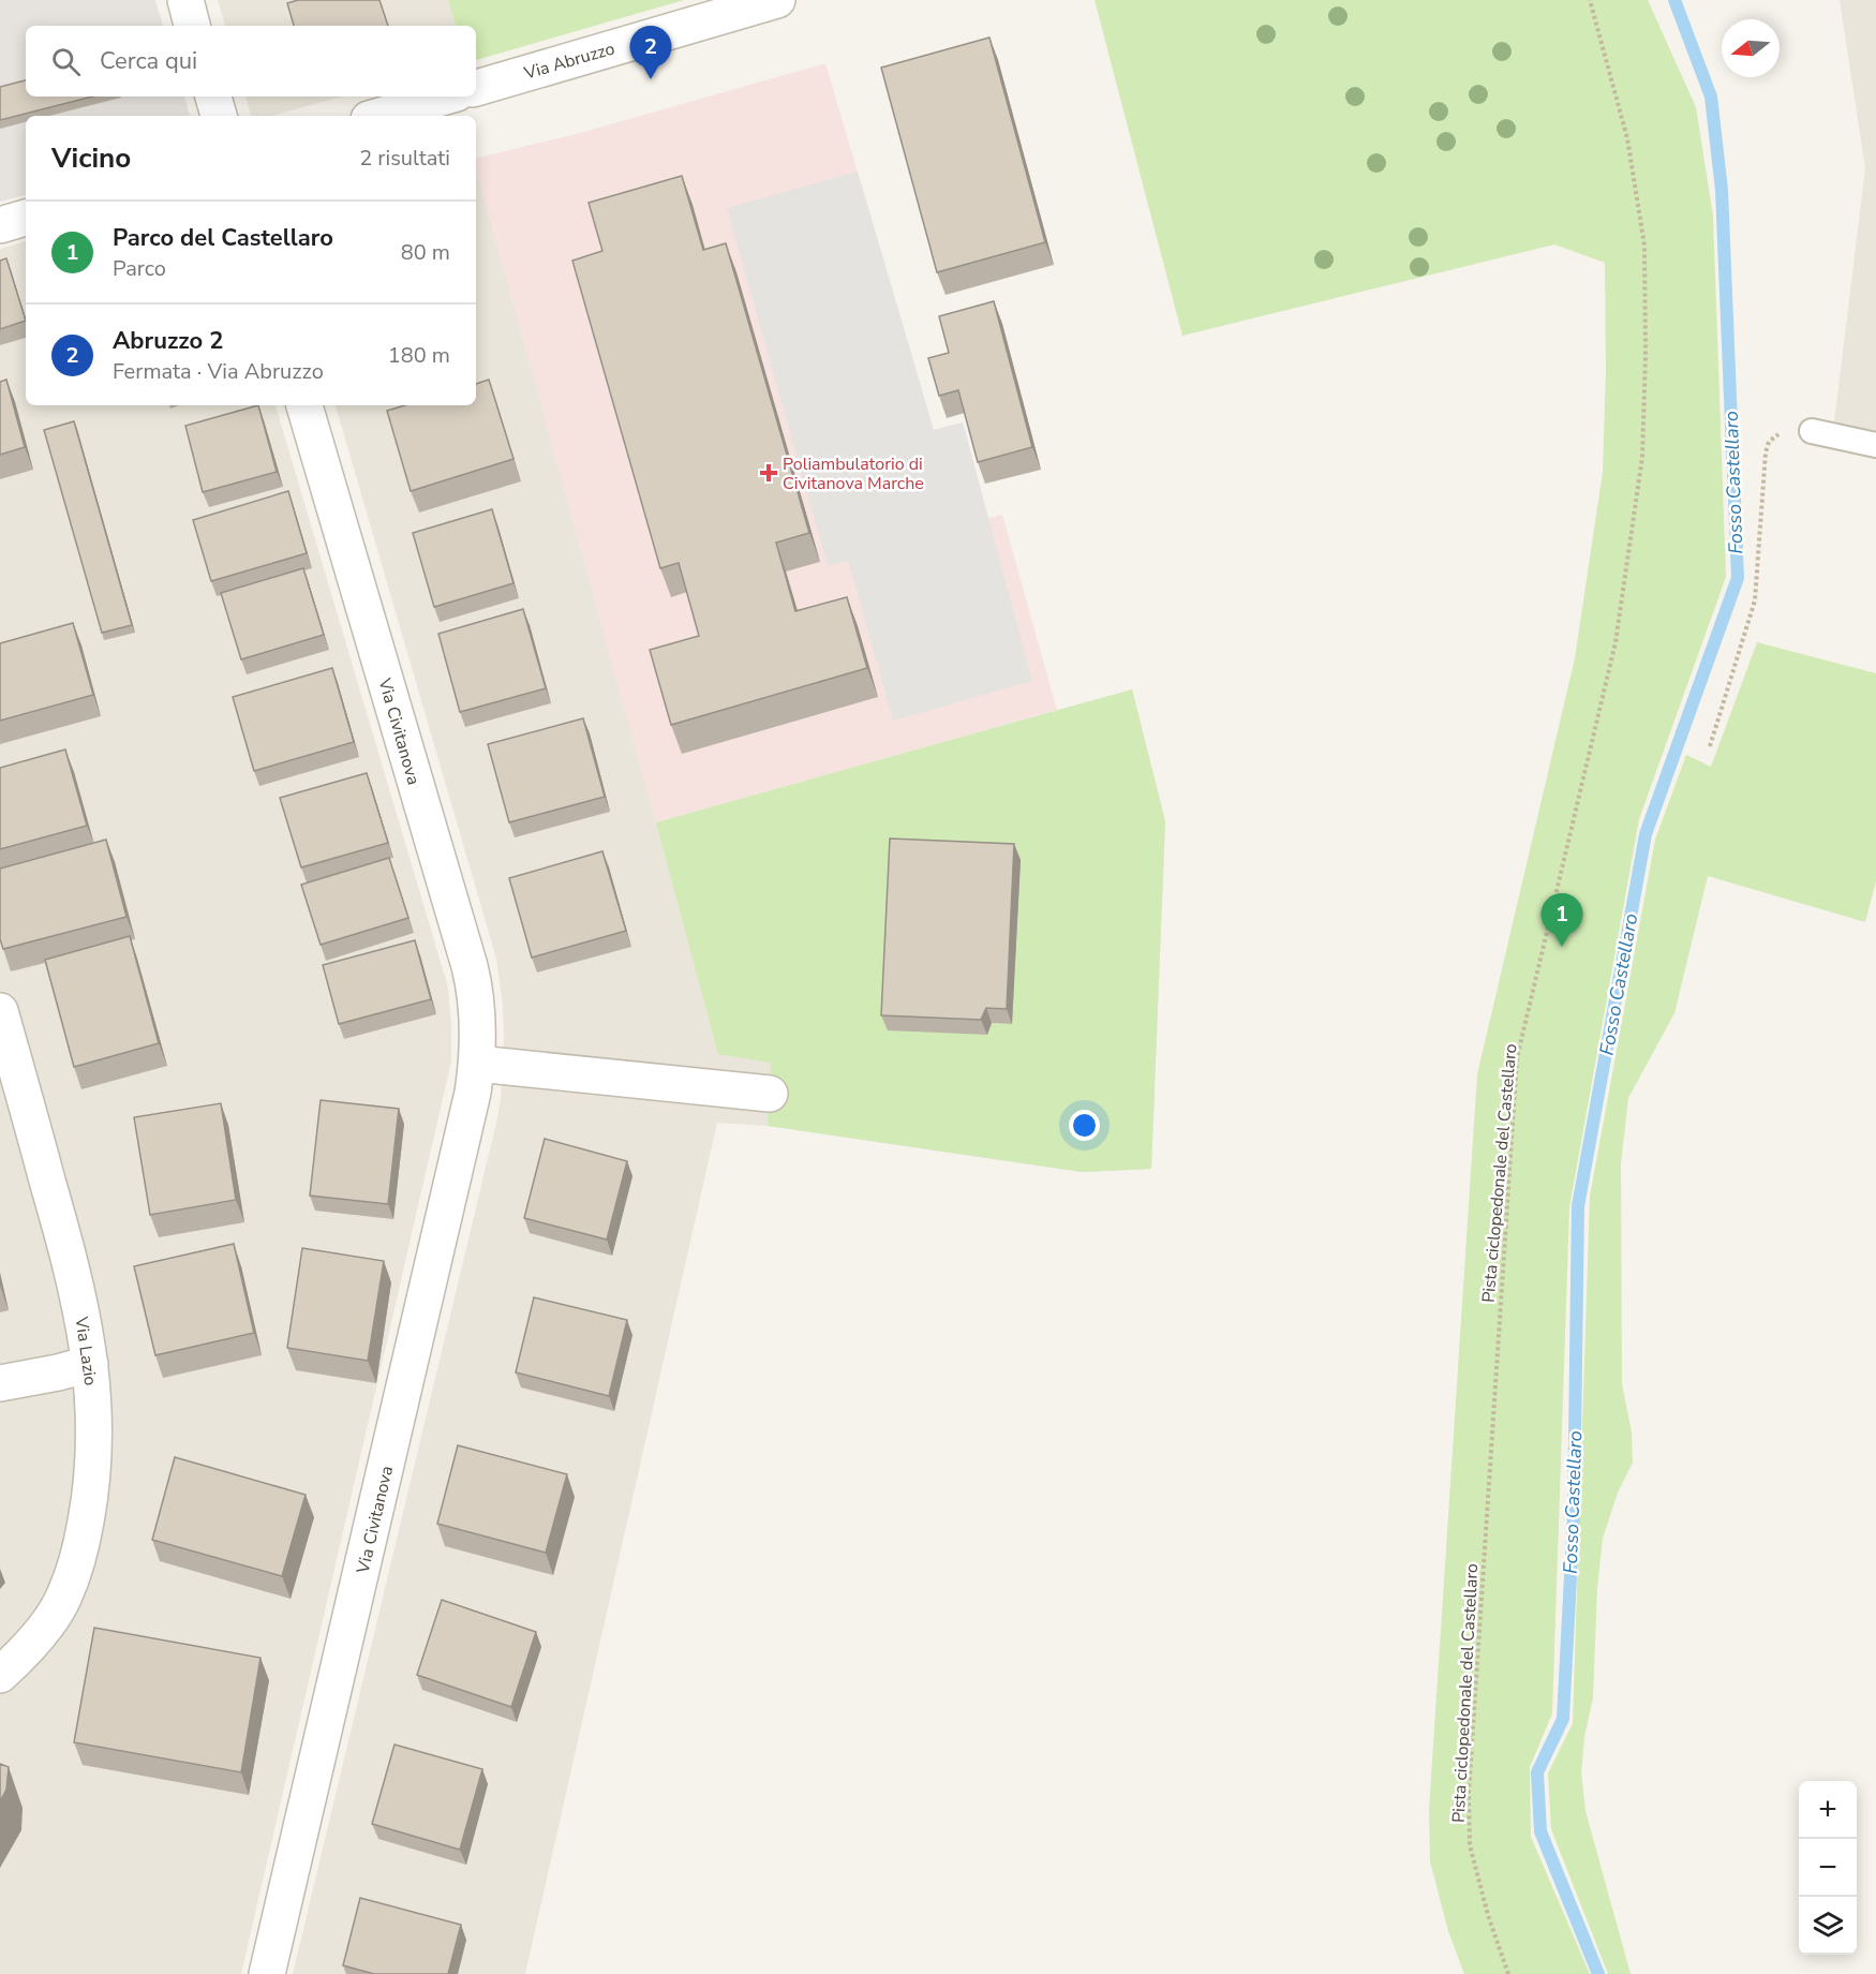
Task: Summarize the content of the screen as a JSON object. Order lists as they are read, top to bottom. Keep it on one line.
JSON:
{"streets":{"street":["Via Abruzzo","Via Civitanova","Via Lazio"],"path":["Pista ciclopedonale del Castellaro"]},"water":["Fosso Castellaro"],"places":{"health":["Poliambulatorio di Civitanova Marche"]},"north":"left","page":{"pins":["2","1"],"search":"Cerca qui","heading":["Vicino","2 risultati"],"list":[{"mark":"1","name":"Parco del Castellaro","note":"Parco","value":"80 m"},{"mark":"2","name":"Abruzzo 2","note":"Fermata · Via Abruzzo","value":"180 m"}],"map_buttons":["+","−"]}}
